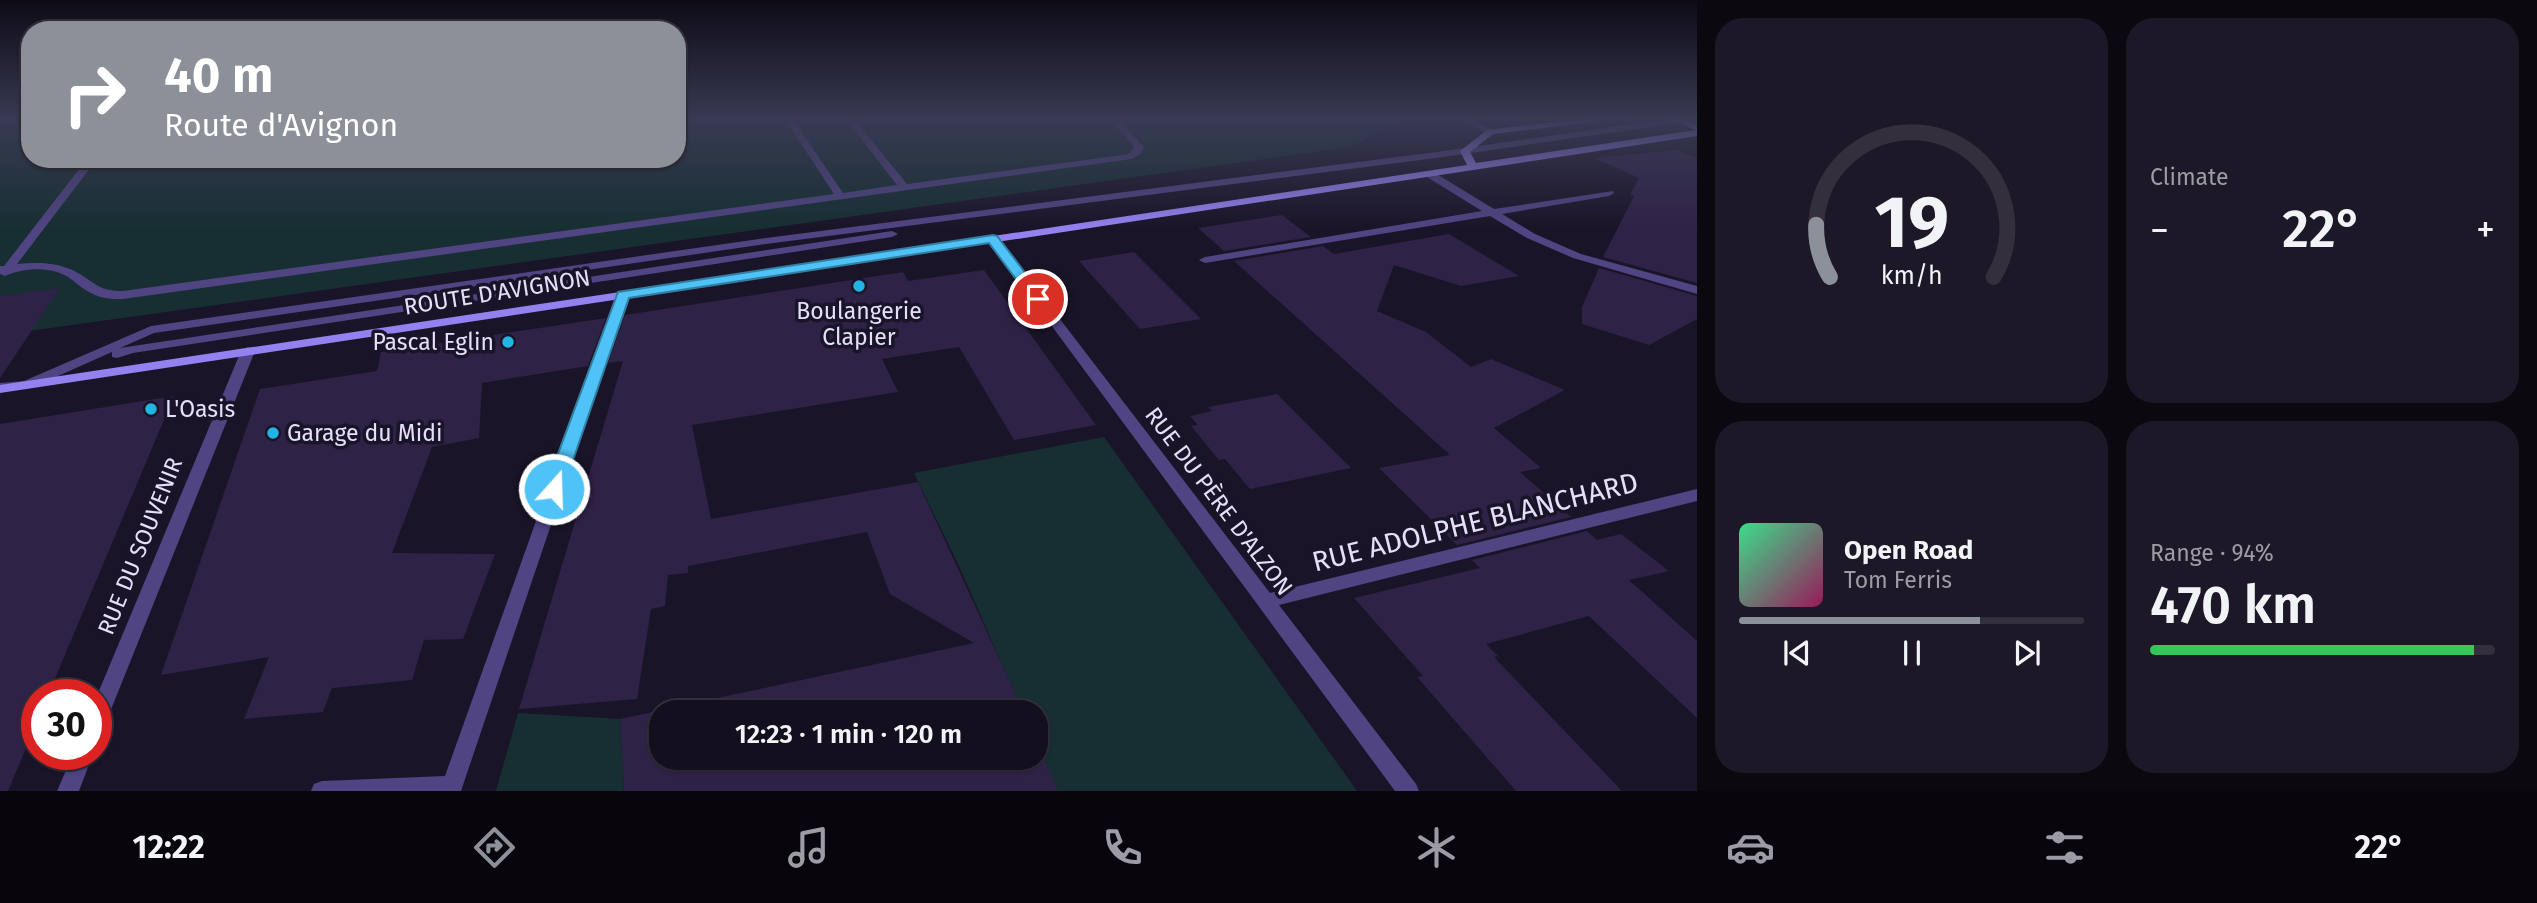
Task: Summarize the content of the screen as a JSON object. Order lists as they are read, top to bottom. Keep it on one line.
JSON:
{"streets":{"main road":["ROUTE D'AVIGNON"],"street":["RUE DU PÈRE D'ALZON","RUE ADOLPHE BLANCHARD","RUE DU SOUVENIR"]},"crossings":[["ROUTE D'AVIGNON","RUE DU PÈRE D'ALZON"],["ROUTE D'AVIGNON","RUE DU SOUVENIR"],["RUE DU PÈRE D'ALZON","RUE ADOLPHE BLANCHARD"]],"places":["Boulangerie Clapier","Pascal Eglin","L'Oasis","Garage du Midi"],"page":{"tile":["Climate",["Range · 94%","470 km"]],"turn":["40 m","Route d'Avignon"],"heat":["−","22°","+"],"song":["Open Road","Tom Ferris"],"limit":"30","trip":"12:23 · 1 min · 120 m","tabs":["12:22","22°"],"gauge":["19","km/h"]}}
